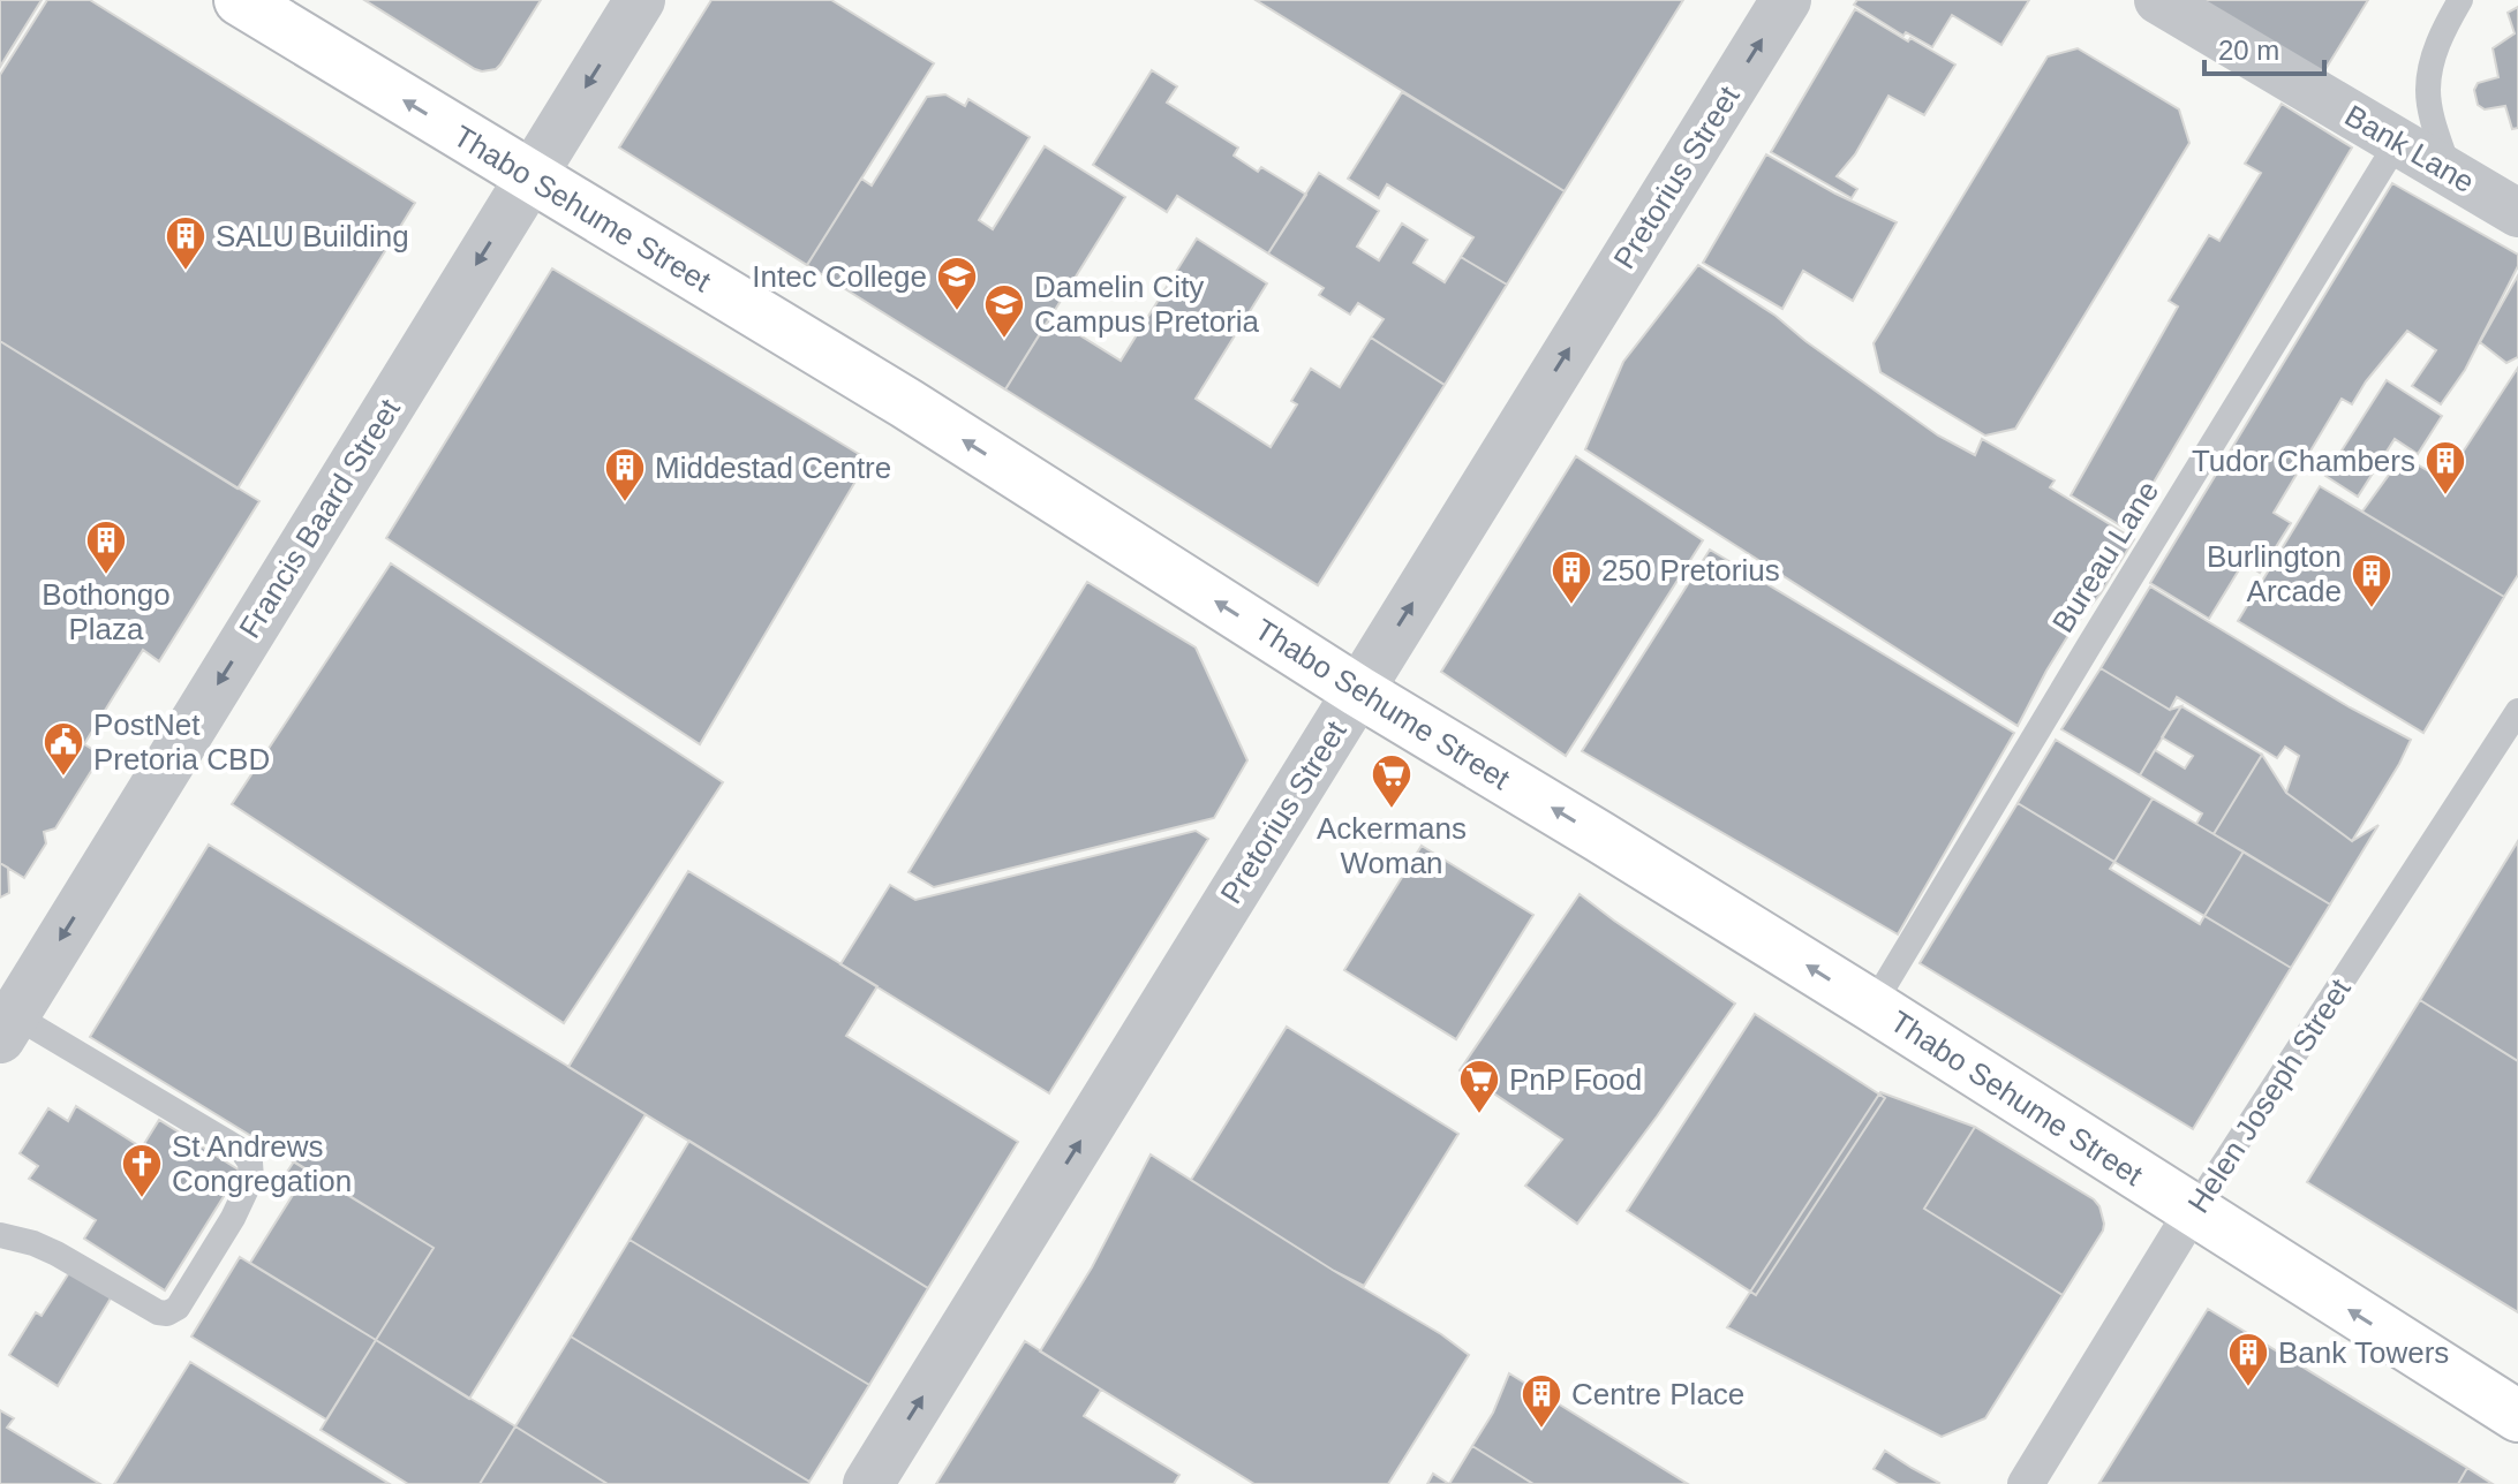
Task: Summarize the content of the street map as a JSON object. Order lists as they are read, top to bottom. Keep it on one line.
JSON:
{"streets":{"main road":["Thabo Sehume Street"],"street":["Bank Lane","Pretorius Street","Francis Baard Street","Helen Joseph Street"],"lane":["Bureau Lane"]},"crossings":[["Bank Lane","Bureau Lane"],["Pretorius Street","Thabo Sehume Street"],["Thabo Sehume Street","Francis Baard Street"],["Thabo Sehume Street","Bureau Lane"],["Thabo Sehume Street","Helen Joseph Street"]],"one_way":["Pretorius Street","Thabo Sehume Street","Francis Baard Street"],"places":{"building":["SALU Building","Tudor Chambers","Middestad Centre","Bothongo Plaza","250 Pretorius","Burlington Arcade","Bank Towers","Centre Place"],"school or university":["Intec College","Damelin City Campus Pretoria"],"public building":["PostNet Pretoria CBD"],"supermarket":["Ackermans Woman","PnP Food"],"church":["St Andrews Congregation"]},"scale_bar":"20 m"}
